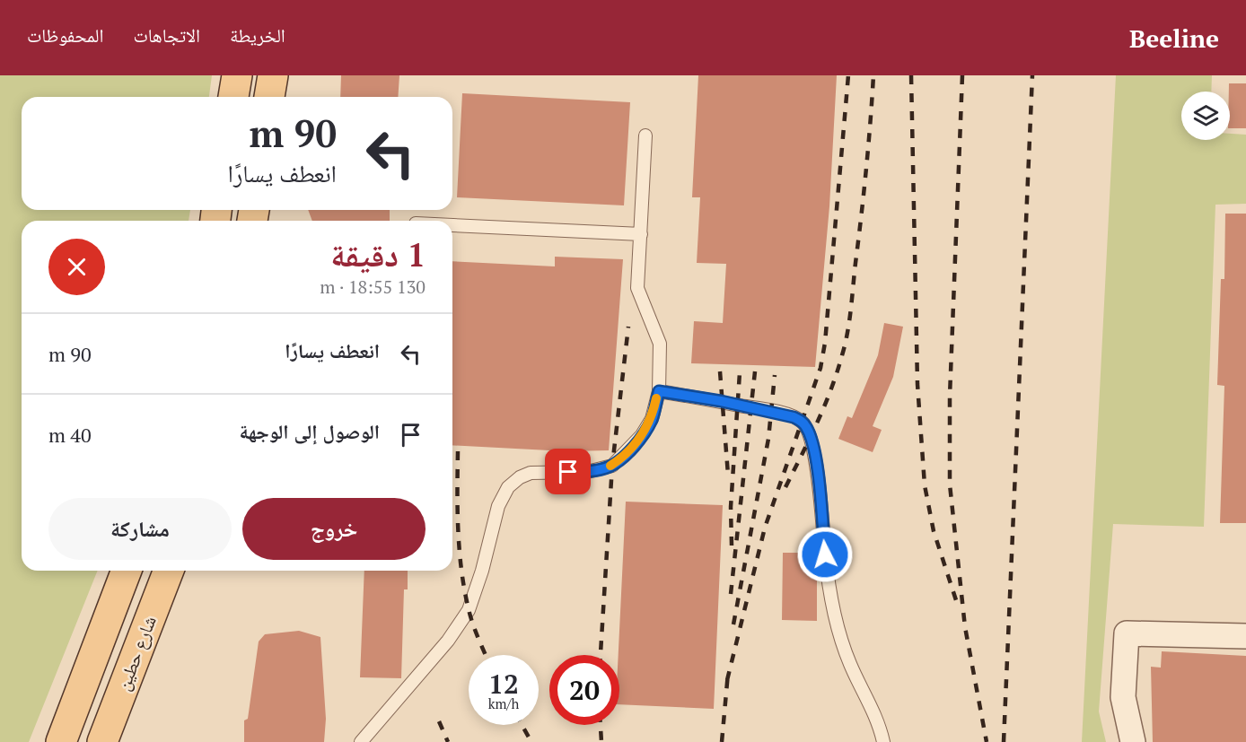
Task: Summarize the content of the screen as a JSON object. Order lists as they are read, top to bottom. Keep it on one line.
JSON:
{"streets":{"main road":["شارع حطين"]},"page":{"header":"Beeline","nav":["الخريطة","الاتجاهات","المحفوظات"],"turn":["90 m","انعطف يسارًا"],"heading":["1 دقيقة","130 m · 18:55"],"list":[{"name":"انعطف يسارًا","value":"90 m"},{"name":"الوصول إلى الوجهة","value":"40 m"}],"buttons":["خروج","مشاركة"],"speed":"12 km/h","limit":"20"}}
